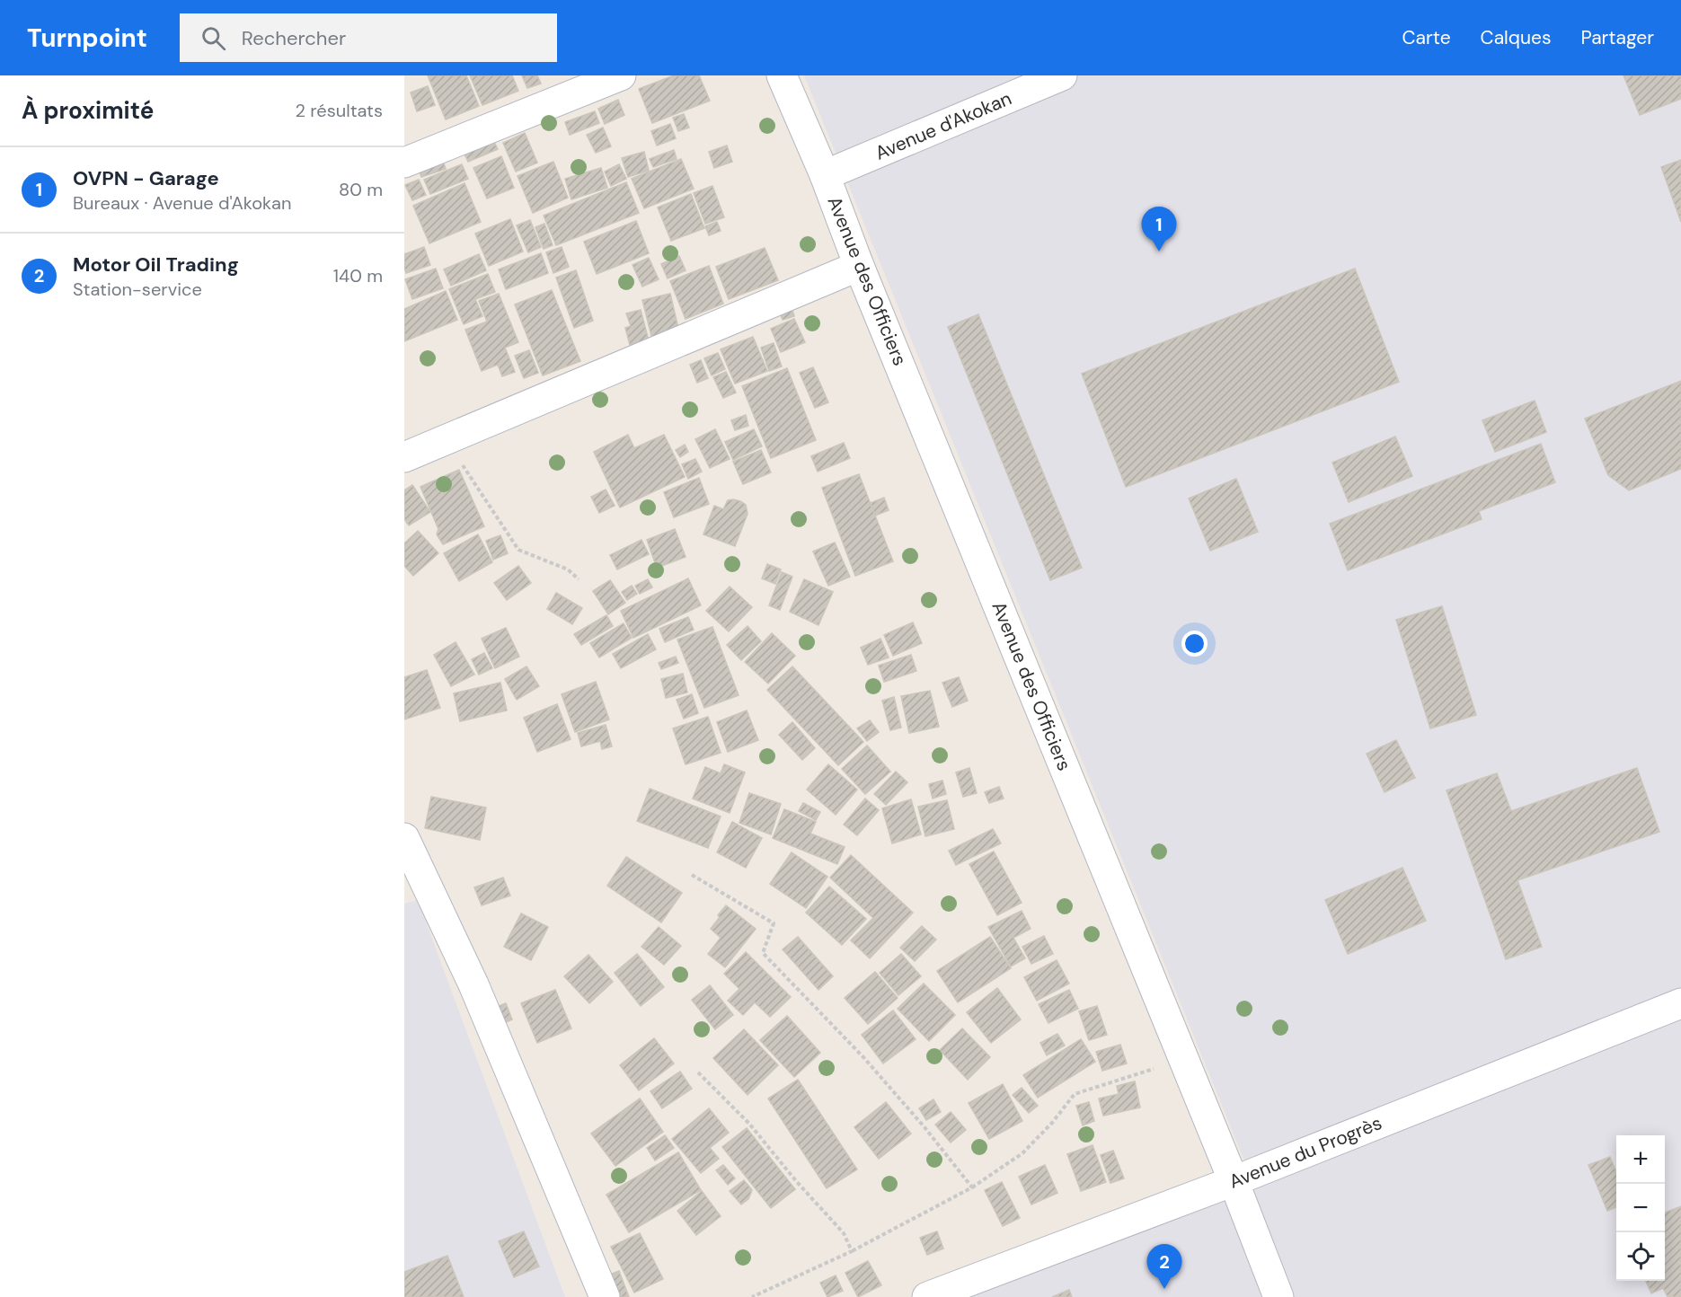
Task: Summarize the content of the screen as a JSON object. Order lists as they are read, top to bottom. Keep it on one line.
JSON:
{"streets":{"street":["Avenue d'Akokan","Avenue des Officiers","Avenue du Progrès"]},"crossings":[["Avenue d'Akokan","Avenue des Officiers"],["Avenue des Officiers","Avenue du Progrès"]],"page":{"header":"Turnpoint","search":"Rechercher","nav":["Carte","Calques","Partager"],"heading":["À proximité","2 résultats"],"list":[{"mark":"1","name":"OVPN - Garage","note":"Bureaux · Avenue d'Akokan","value":"80 m"},{"mark":"2","name":"Motor Oil Trading","note":"Station-service","value":"140 m"}],"pins":["1","2"],"map_buttons":["+","−"]}}
